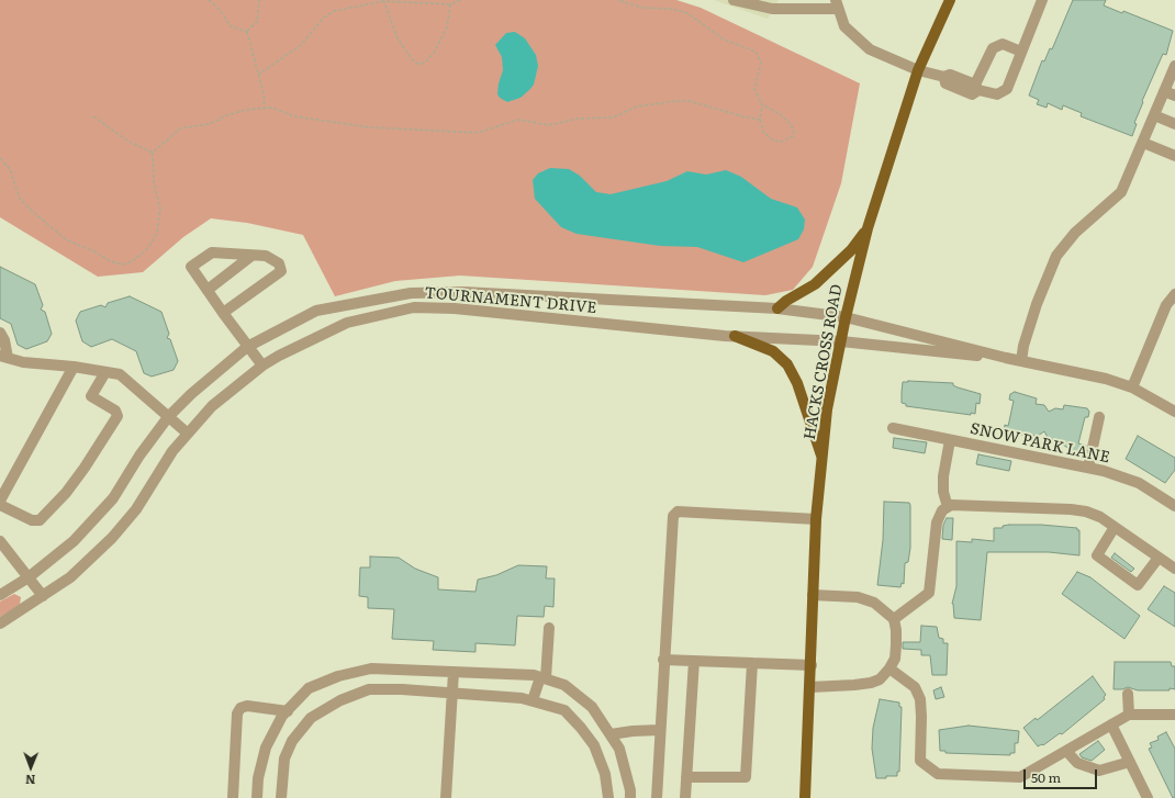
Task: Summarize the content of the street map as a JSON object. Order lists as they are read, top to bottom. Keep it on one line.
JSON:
{"streets":{"main road":["HACKS CROSS ROAD"],"street":["TOURNAMENT DRIVE","SNOW PARK LANE"]},"crossings":[["TOURNAMENT DRIVE","HACKS CROSS ROAD"]],"scale_bar":"50 m","north":"bottom"}
